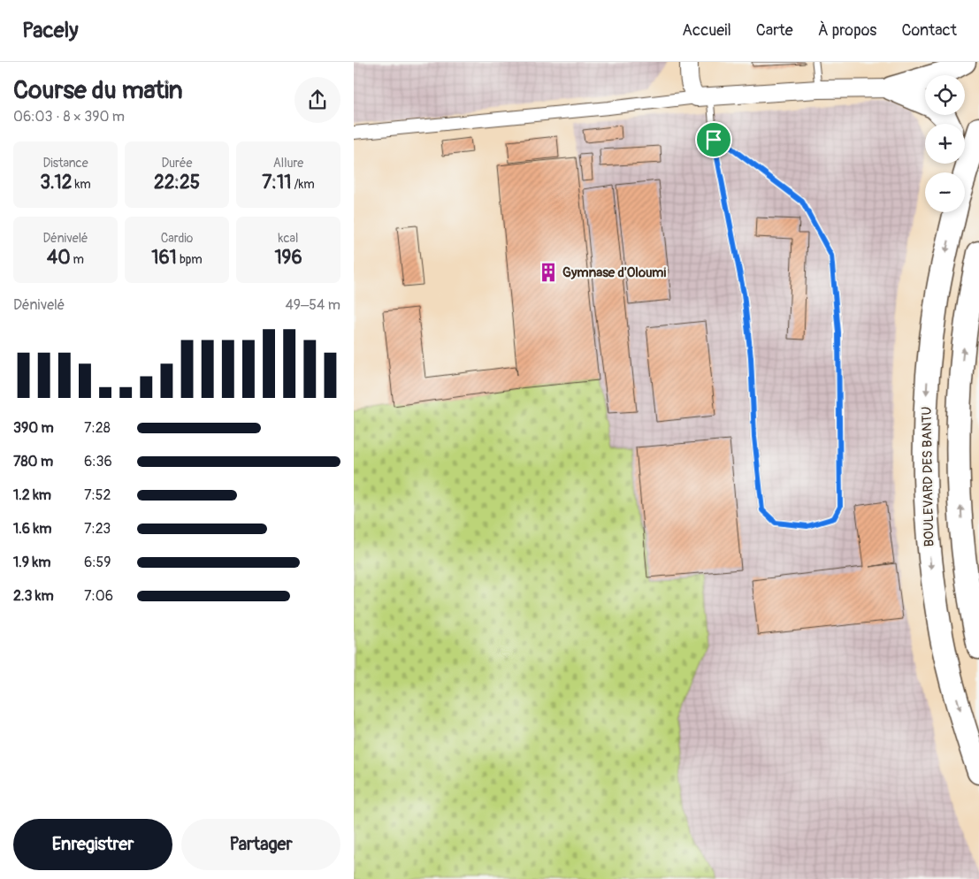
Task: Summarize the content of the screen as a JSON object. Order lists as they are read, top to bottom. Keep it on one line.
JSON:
{"streets":{"highway":["BOULEVARD DES BANTU"]},"places":{"building":["Gymnase d'Oloumi"]},"page":{"header":"Pacely","nav":["Accueil","Carte","À propos","Contact"],"heading":["Course du matin","06:03 · 8 × 390 m"],"map_buttons":["+","−"],"stats":[["Distance","3.12 km"],["Durée","22:25"],["Allure","7:11 /km"],["Dénivelé","40 m"],["Cardio","161 bpm"],["kcal","196"]],"chart":["Dénivelé","49–54 m"],"list":[{"name":"390 m","note":"7:28"},{"name":"780 m","note":"6:36"},{"name":"1.2 km","note":"7:52"},{"name":"1.6 km","note":"7:23"},{"name":"1.9 km","note":"6:59"},{"name":"2.3 km","note":"7:06"}],"buttons":["Enregistrer","Partager"]}}
